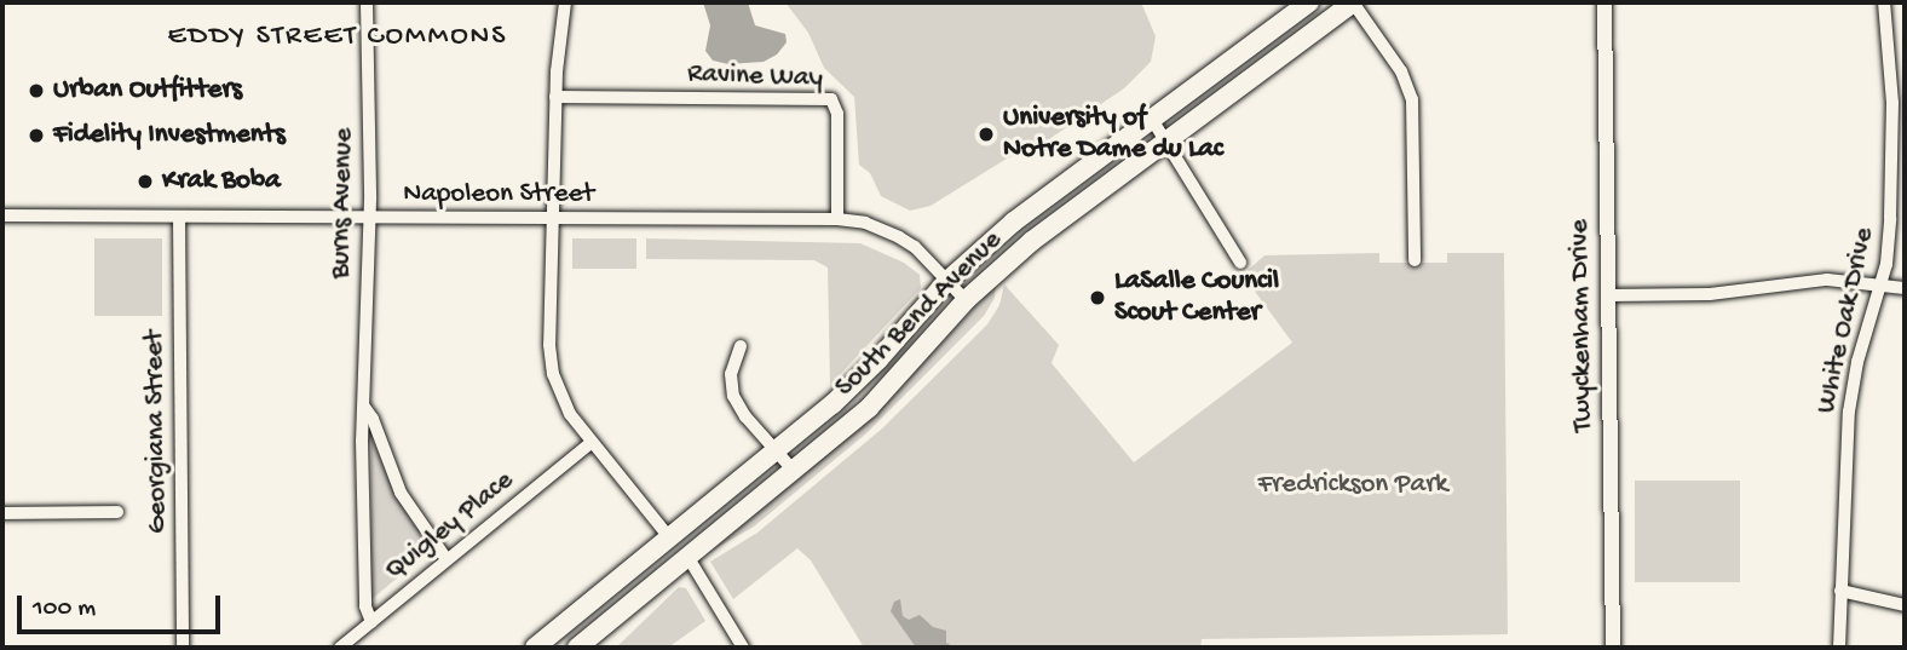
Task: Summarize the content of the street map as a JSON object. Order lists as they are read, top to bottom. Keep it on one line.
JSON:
{"streets":{"main road":["South Bend Avenue"],"street":["Ravine Way","Napoleon Street","Burns Avenue","White Oak Drive","Twyckenham Drive","Georgiana Street","Quigley Place"]},"crossings":[["Ravine Way","Napoleon Street"],["Napoleon Street","Burns Avenue"],["Napoleon Street","South Bend Avenue"],["Napoleon Street","Georgiana Street"],["Burns Avenue","Quigley Place"]],"districts":["EDDY STREET COMMONS"],"parks":["Fredrickson Park"],"places":["Urban Outfitters","University of Notre Dame du Lac","Fidelity Investments","Krak Boba","LaSalle Council Scout Center"],"scale_bar":"100 m"}
